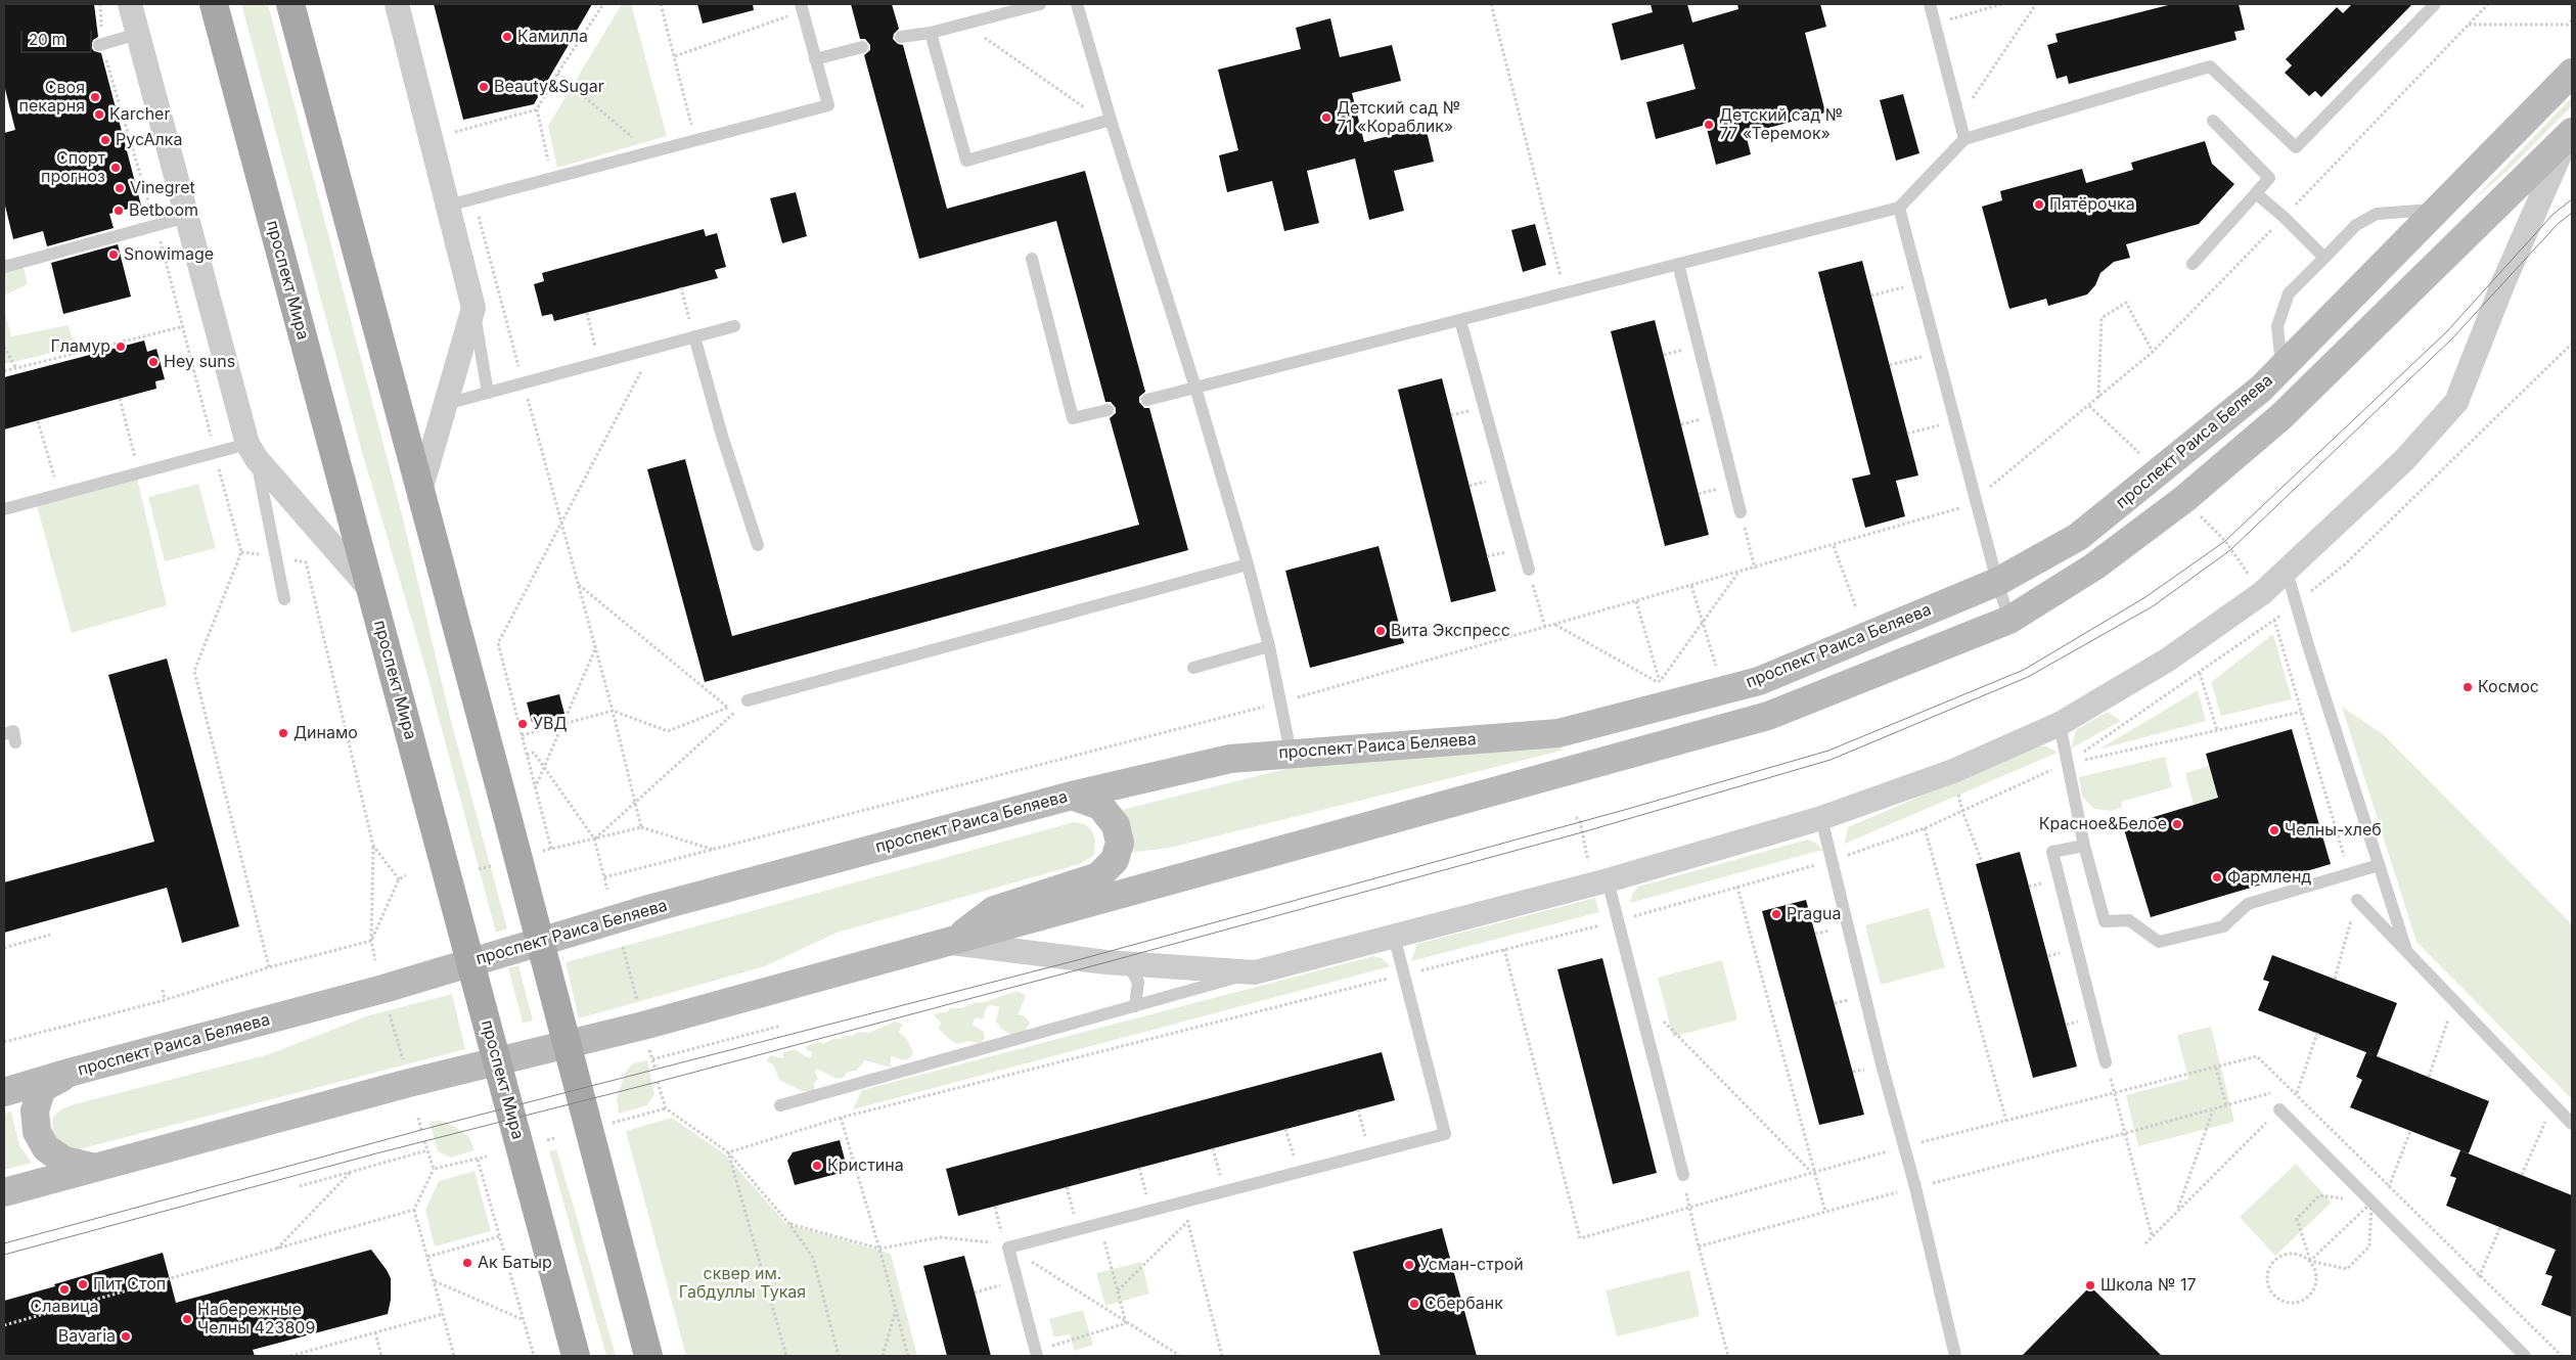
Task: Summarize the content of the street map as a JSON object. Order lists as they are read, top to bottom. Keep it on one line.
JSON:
{"streets":{"main road":["проспект Мира"],"street":["проспект Раиса Беляева"]},"crossings":[["проспект Мира","проспект Раиса Беляева"]],"parks":["сквер им. Габдуллы Тукая"],"places":["Камилла","Beauty&Sugar","Своя пекарня","Karcher","Детский сад № 71 «Кораблик»","Детский сад № 77 «Теремок»","РусАлка","Спорт прогноз","Vinegret","Пятёрочка","Betboom","Snowimage","Гламур","Hey suns","Вита Экспресс","Космос","УВД","Динамо","Красное&Белое","Челны-хлеб","Фармленд","Pragua","Кристина","Ак Батыр","Усман-строй","Пит Стоп","Школа № 17","Славица","Сбербанк","Набережные Челны 423809","Bavaria"],"scale_bar":"20 m"}
